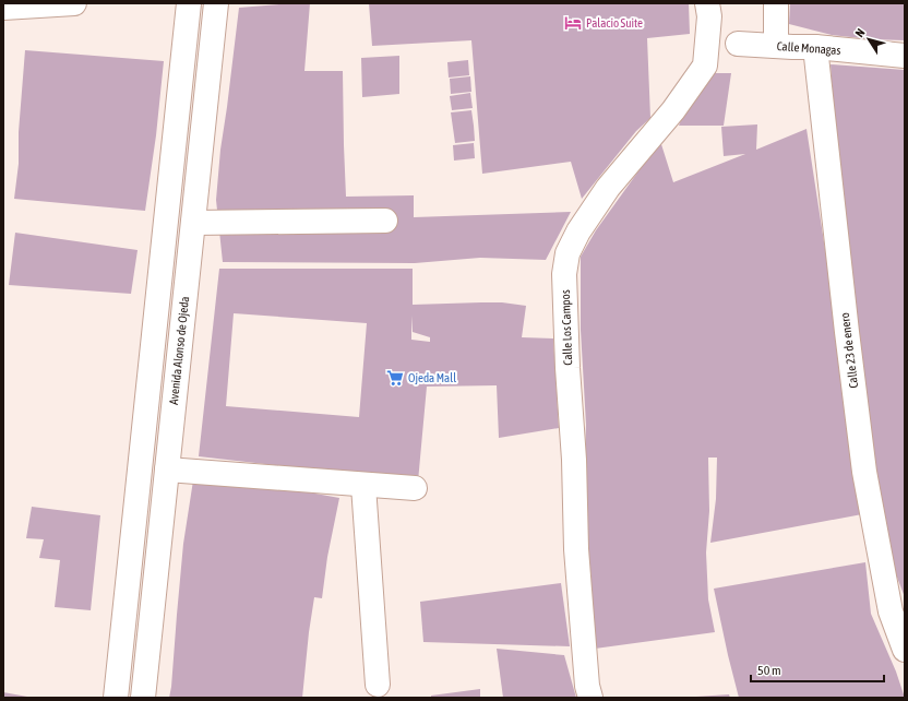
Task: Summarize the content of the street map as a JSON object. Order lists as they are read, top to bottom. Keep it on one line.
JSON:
{"streets":{"street":["Calle Monagas","Calle Los Campos","Avenida Alonso de Ojeda","Calle 23 de enero"]},"crossings":[["Calle Monagas","Calle 23 de enero"]],"places":{"hotel":["Palacio Suite"],"supermarket":["Ojeda Mall"]},"scale_bar":"50 m","north":"top left"}
